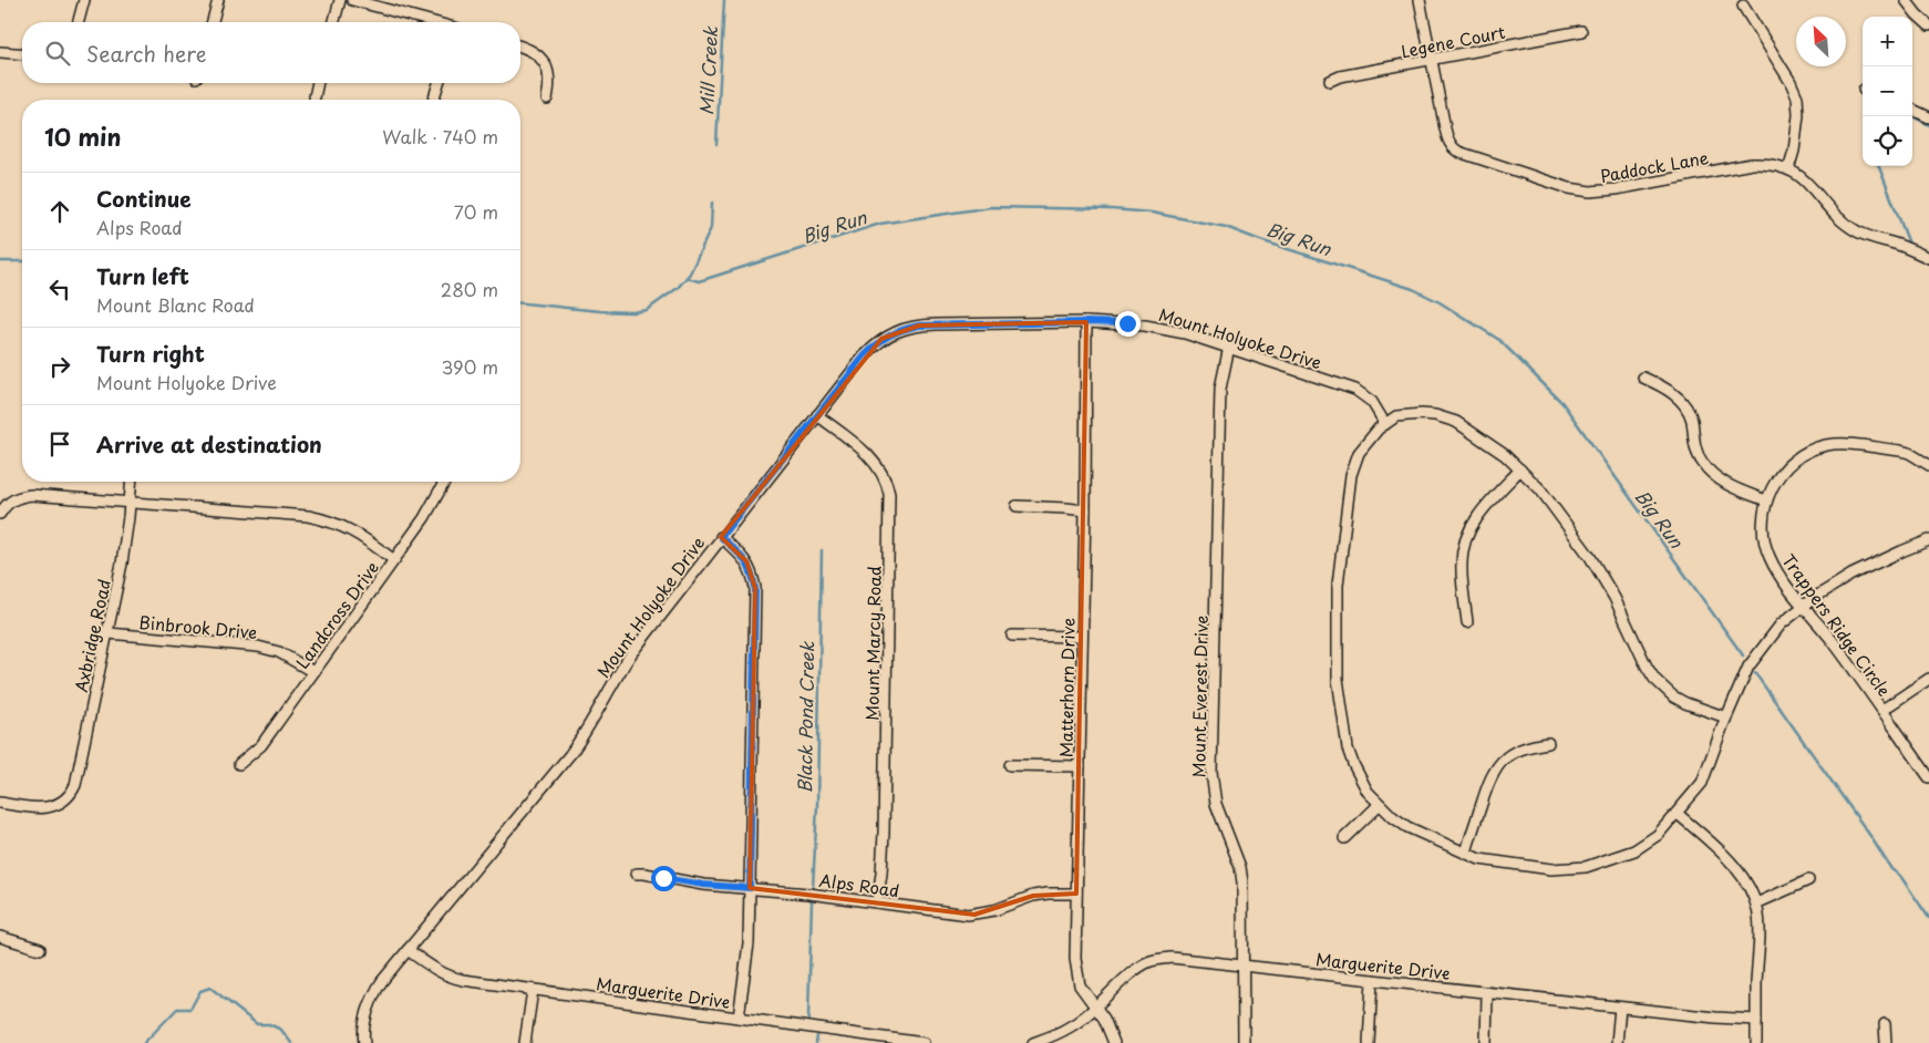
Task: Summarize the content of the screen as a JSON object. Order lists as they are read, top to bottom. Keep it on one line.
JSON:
{"streets":{"street":["Legene Court","Paddock Lane","Mount Holyoke Drive","Landcross Drive","Trappers Ridge Circle","Binbrook Drive","Axbridge Road","Mount Marcy Road","Matterhorn Drive","Mount Everest Drive","Alps Road","Marguerite Drive"]},"crossings":[["Legene Court","Paddock Lane"],["Mount Holyoke Drive","Mount Marcy Road"],["Mount Holyoke Drive","Matterhorn Drive"],["Mount Holyoke Drive","Mount Everest Drive"],["Mount Holyoke Drive","Marguerite Drive"],["Landcross Drive","Binbrook Drive"],["Binbrook Drive","Axbridge Road"],["Mount Marcy Road","Alps Road"],["Matterhorn Drive","Alps Road"],["Matterhorn Drive","Marguerite Drive"],["Mount Everest Drive","Marguerite Drive"]],"water":["Mill Creek","Big Run","Black Pond Creek"],"north":"top left","page":{"map_buttons":["+","−"],"search":"Search here","heading":["10 min","Walk · 740 m"],"list":[["Continue","Alps Road","70 m"],["Turn left","Mount Blanc Road","280 m"],["Turn right","Mount Holyoke Drive","390 m"],"Arrive at destination"]}}
